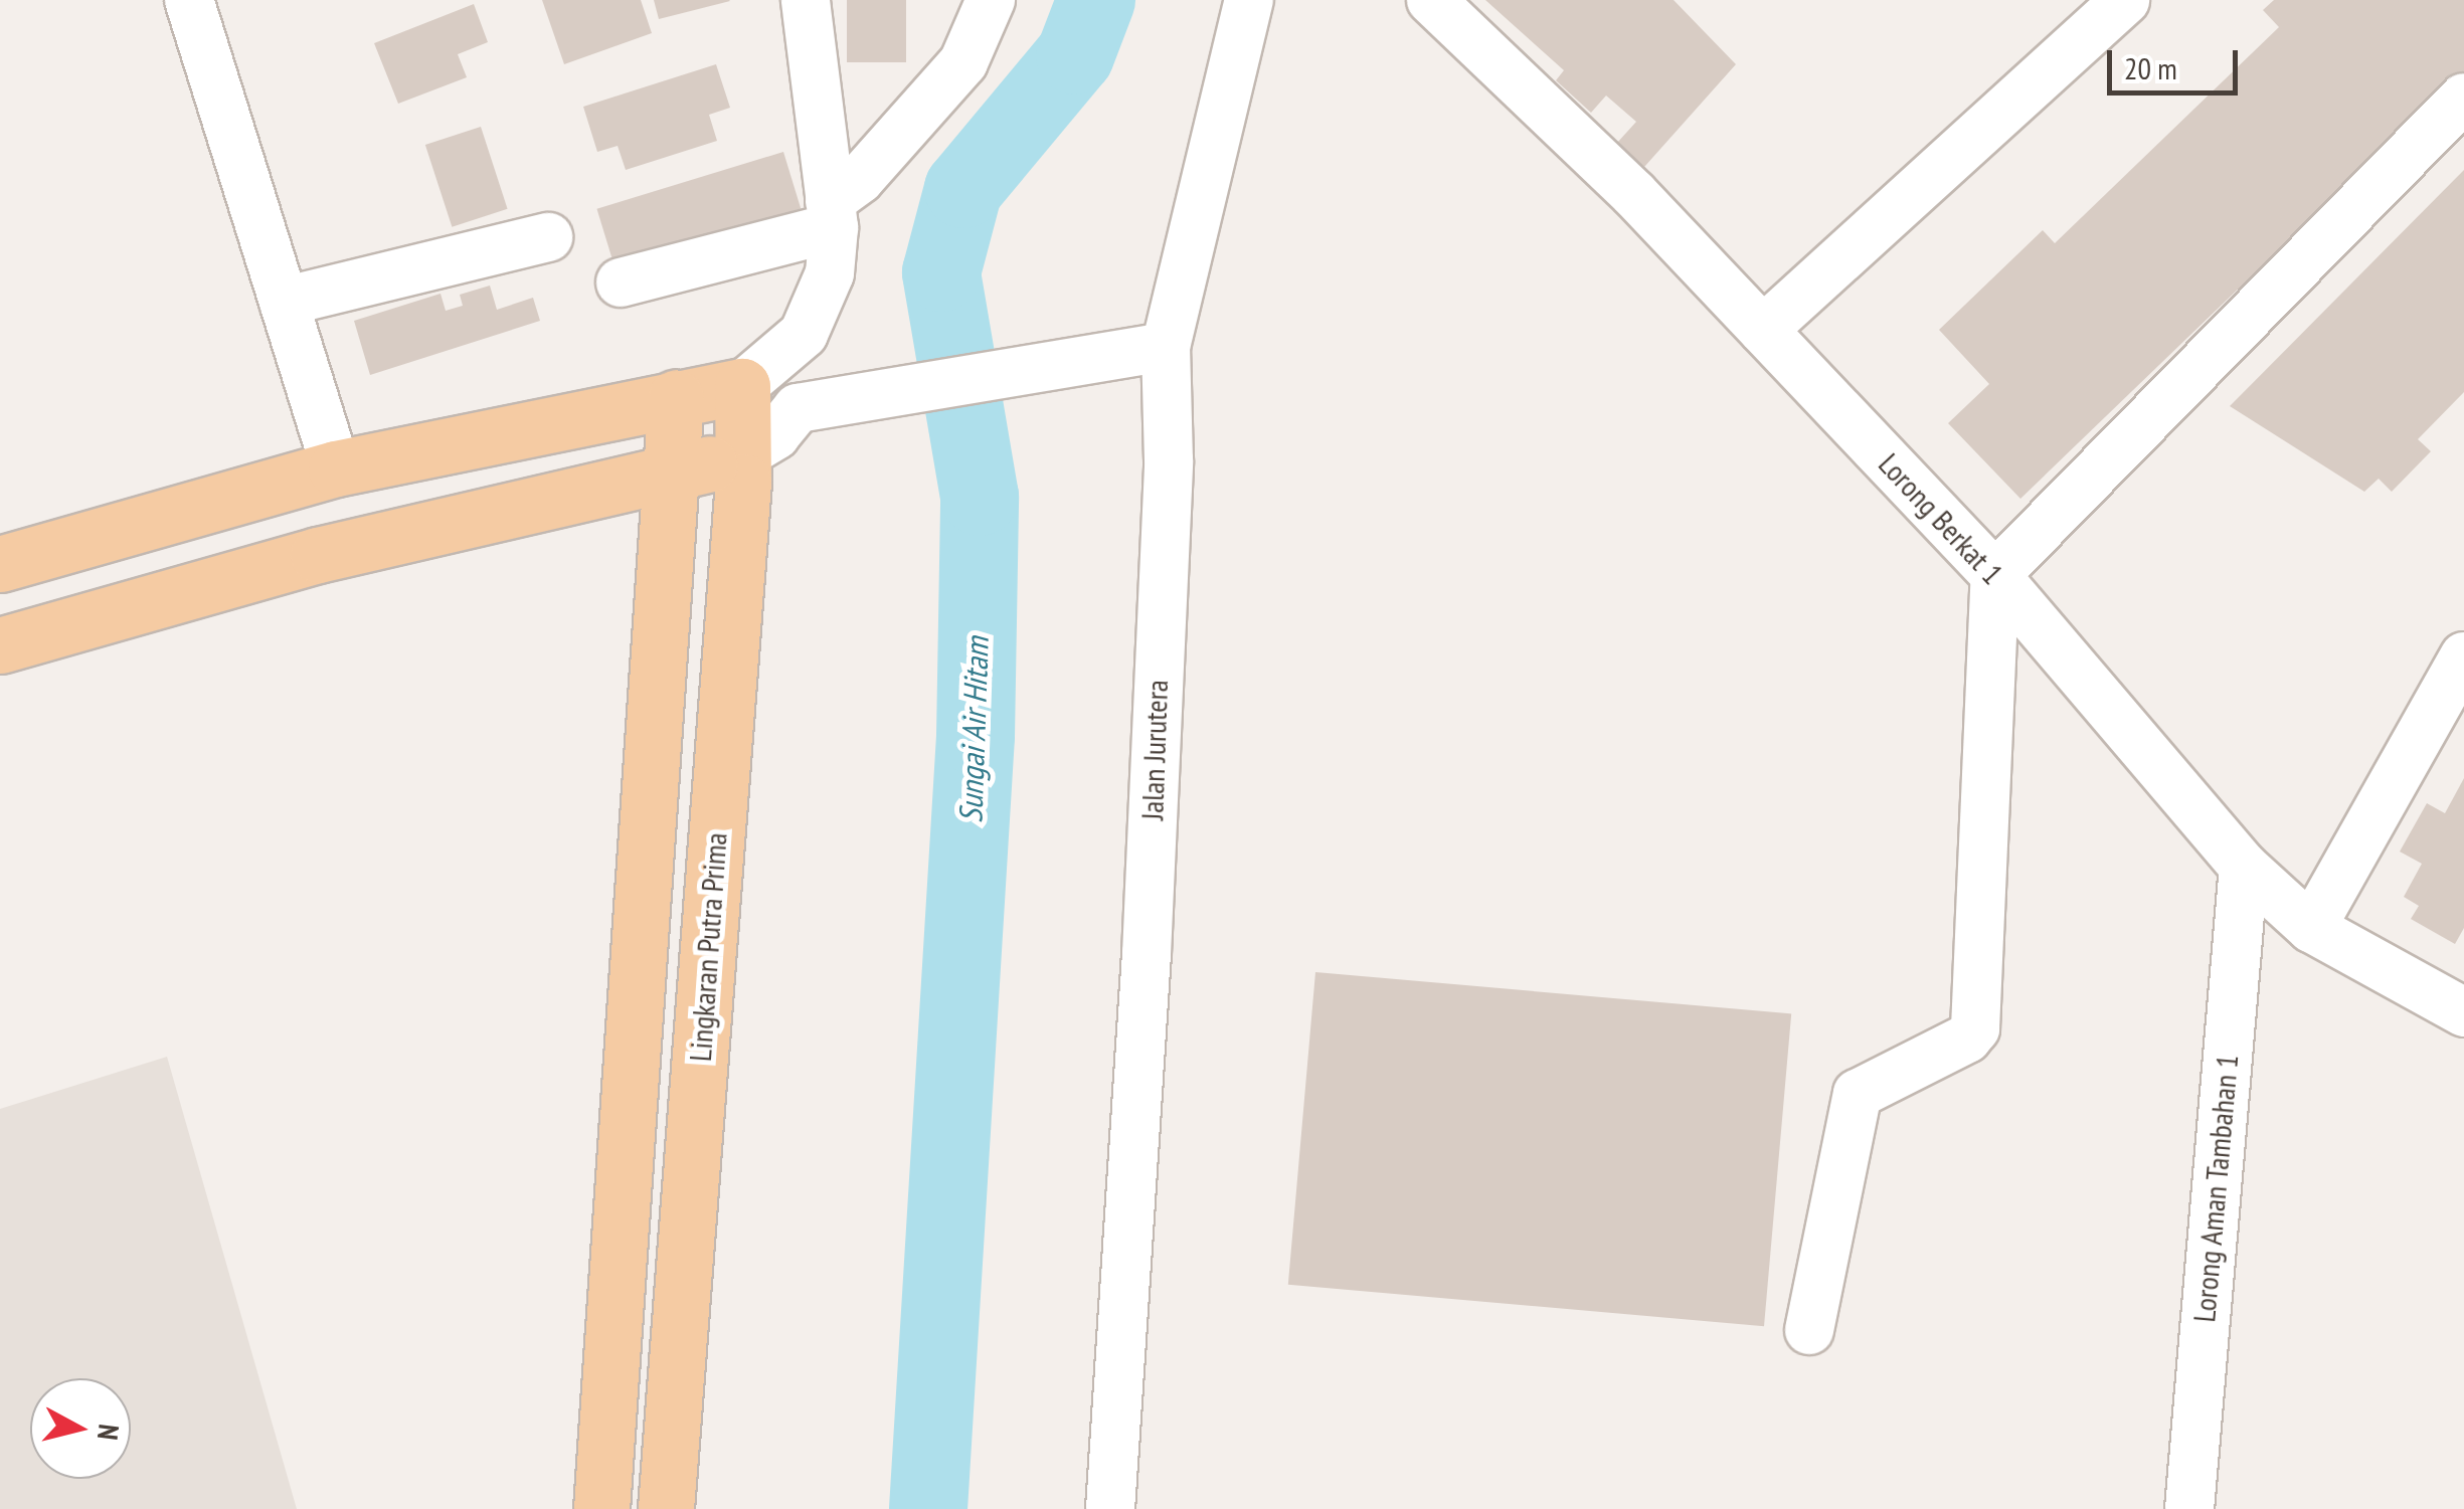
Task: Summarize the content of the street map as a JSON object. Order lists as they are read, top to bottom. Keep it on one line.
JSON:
{"streets":{"main road":["Lingkaran Putra Prima"],"street":["Lorong Berkat 1","Jalan Jurutera","Lorong Aman Tambahan 1"]},"crossings":[["Lorong Berkat 1","Lorong Aman Tambahan 1"]],"water":["Sungai Air Hitam"],"scale_bar":"20 m","north":"right"}
